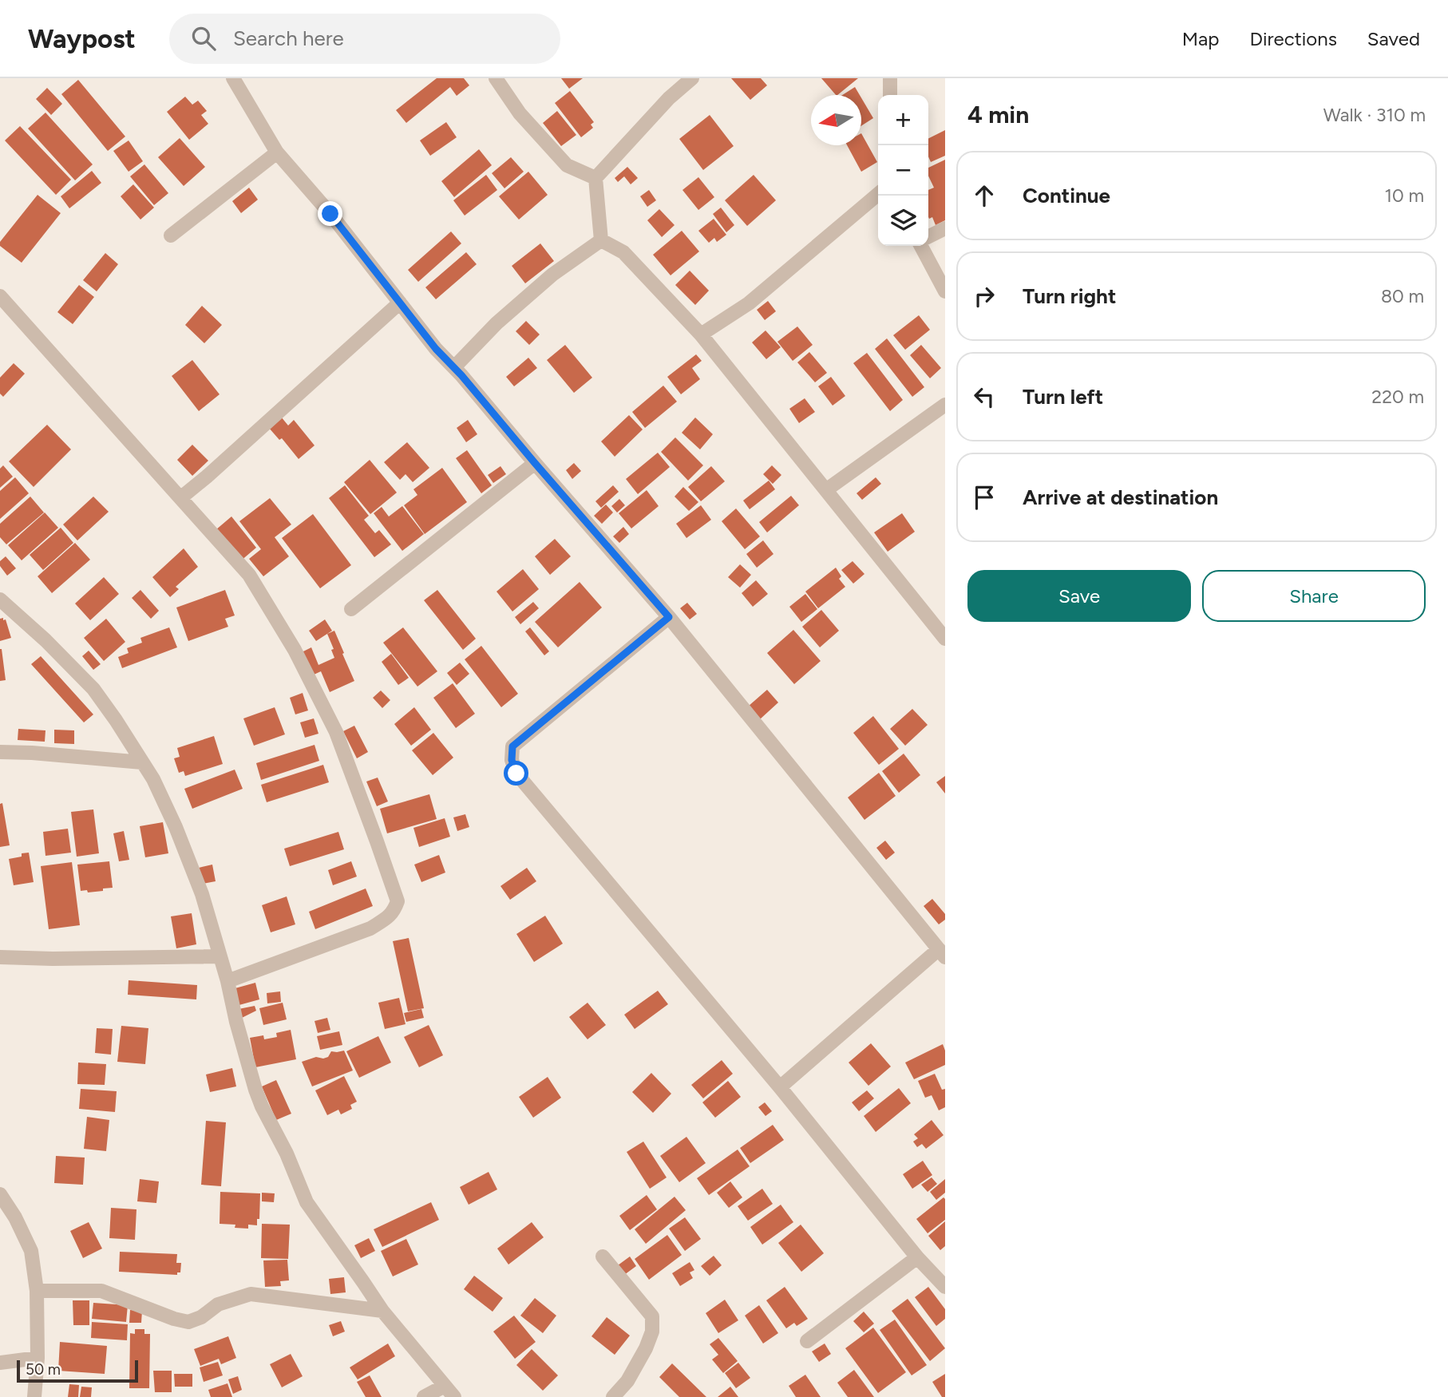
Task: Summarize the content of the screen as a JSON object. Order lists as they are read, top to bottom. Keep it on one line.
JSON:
{"scale_bar":"50 m","north":"left","page":{"header":"Waypost","search":"Search here","nav":["Map","Directions","Saved"],"heading":["4 min","Walk · 310 m"],"map_buttons":["+","−"],"list":[["Continue","10 m"],["Turn right","80 m"],["Turn left","220 m"],"Arrive at destination"],"buttons":["Save","Share"],"scale":"50 m"}}
